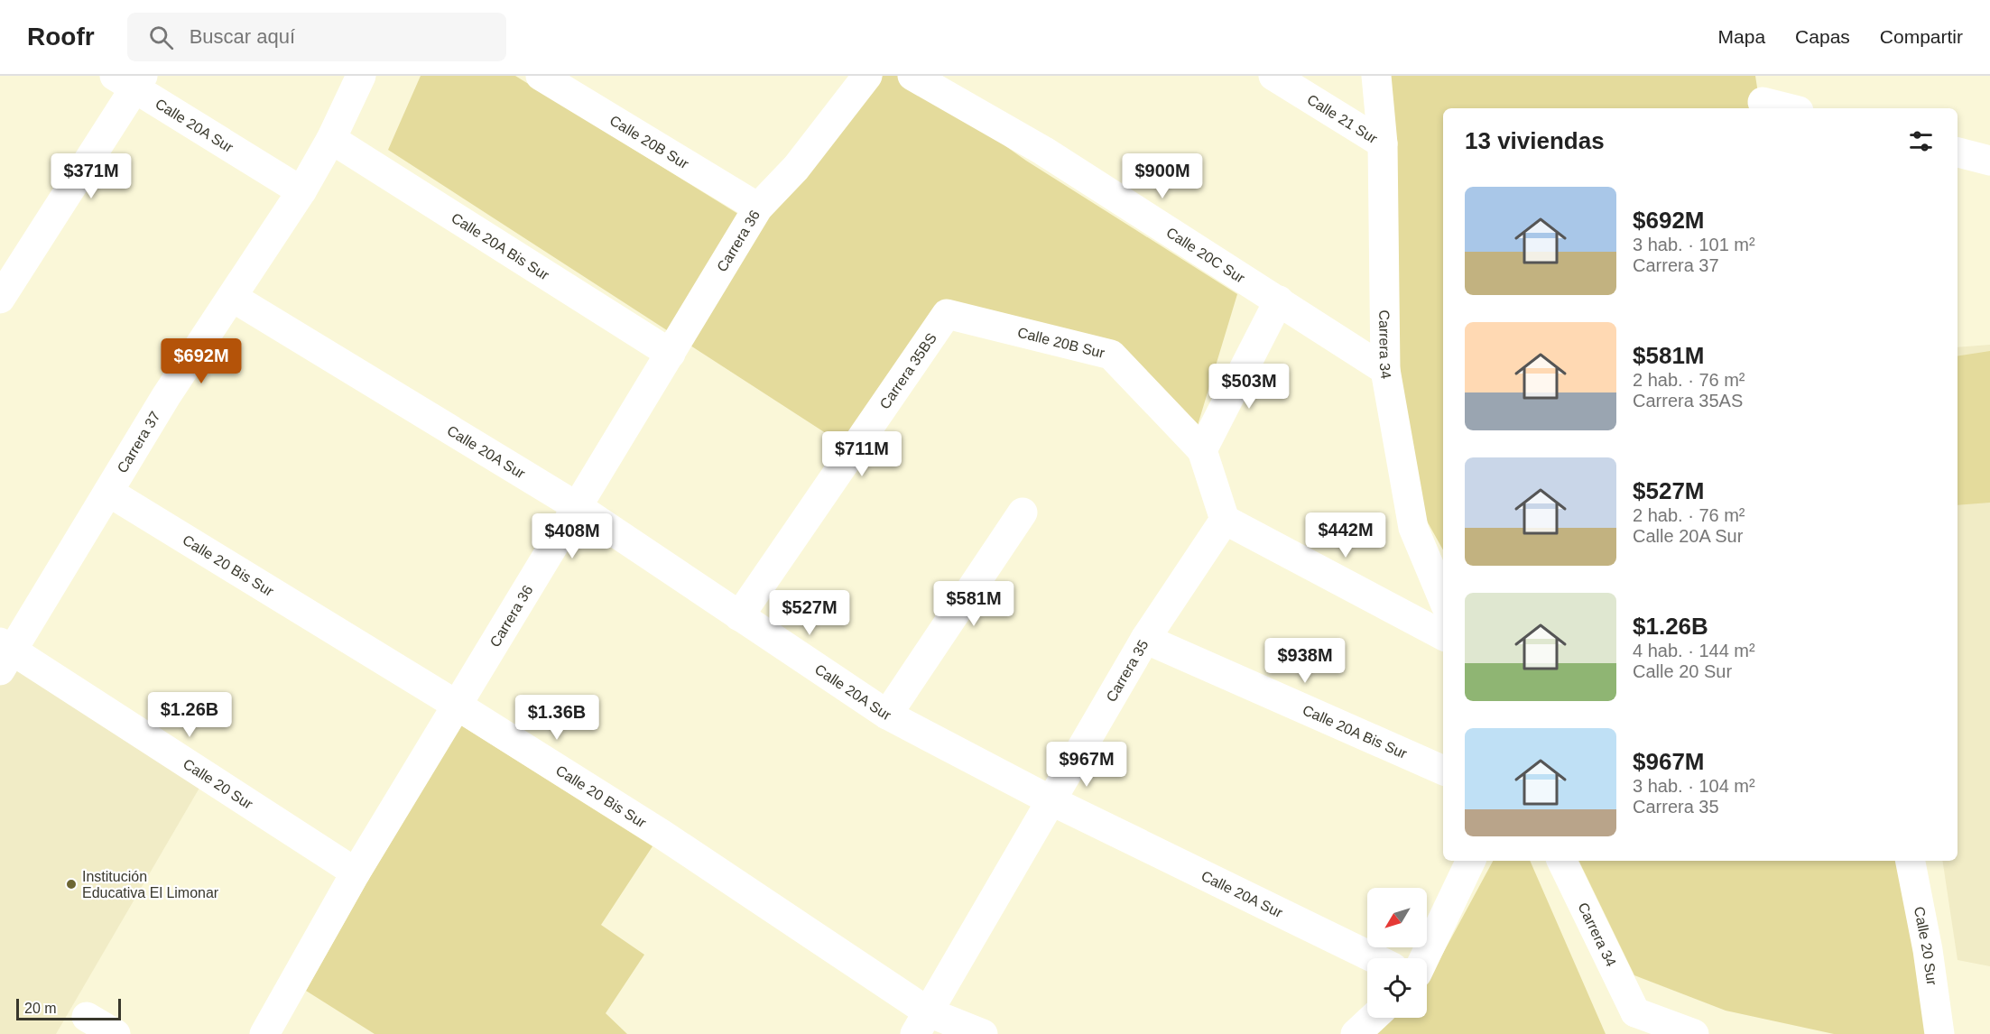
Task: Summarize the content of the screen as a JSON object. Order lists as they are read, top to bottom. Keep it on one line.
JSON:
{"streets":{"street":["Calle 21 Sur","Calle 20A Sur","Calle 20B Sur","Carrera 36","Calle 20A Bis Sur","Calle 20C Sur","Carrera 34","Carrera 35BS","Carrera 37","Calle 20 Bis Sur","Carrera 35","Calle 20 Sur"]},"crossings":[["Calle 21 Sur","Carrera 34"],["Calle 20A Sur","Carrera 36"],["Calle 20A Sur","Carrera 35BS"],["Calle 20A Sur","Carrera 37"],["Calle 20A Sur","Carrera 35"],["Calle 20B Sur","Carrera 36"],["Calle 20B Sur","Carrera 35BS"],["Carrera 36","Calle 20A Bis Sur"],["Carrera 36","Calle 20 Bis Sur"],["Carrera 36","Calle 20 Sur"],["Calle 20A Bis Sur","Carrera 37"],["Calle 20A Bis Sur","Carrera 35"],["Calle 20C Sur","Carrera 34"],["Carrera 37","Calle 20 Bis Sur"],["Carrera 37","Calle 20 Sur"],["Calle 20 Bis Sur","Carrera 35"]],"places":["Institución Educativa El Limonar"],"scale_bar":"20 m","north":"bottom left","page":{"header":"Roofr","search":"Buscar aquí","nav":["Mapa","Capas","Compartir"],"heading":"13 viviendas","price":["$371M","$900M","$692M","$503M","$711M","$442M","$408M","$581M","$527M","$938M","$1.26B","$1.36B","$967M"],"list":[{"name":"$692M","note":"3 hab. · 101 m² · Carrera 37"},{"name":"$581M","note":"2 hab. · 76 m² · Carrera 35AS"},{"name":"$527M","note":"2 hab. · 76 m² · Calle 20A Sur"},{"name":"$1.26B","note":"4 hab. · 144 m² · Calle 20 Sur"},{"name":"$967M","note":"3 hab. · 104 m² · Carrera 35"}],"scale":"20 m"}}
